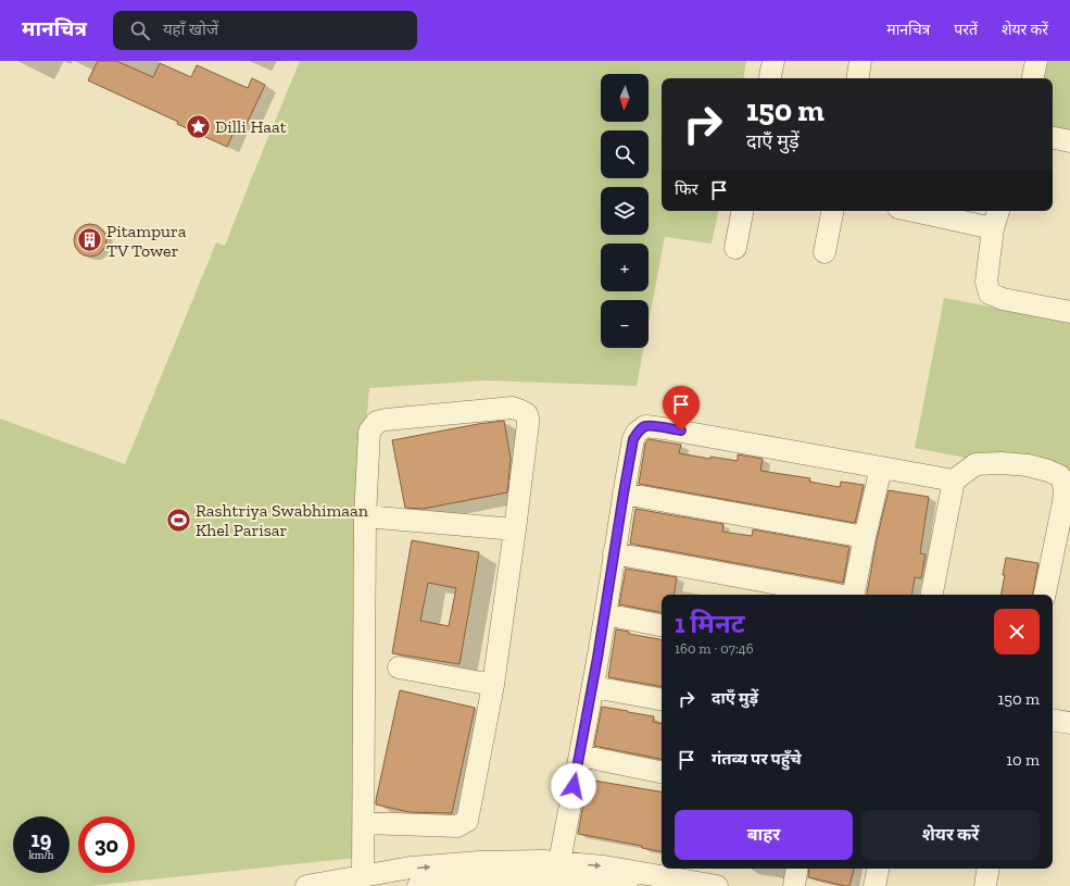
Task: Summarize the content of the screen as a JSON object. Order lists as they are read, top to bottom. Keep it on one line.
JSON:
{"places":{"place":["Dilli Haat"],"building":["Pitampura TV Tower"],"sports":["Rashtriya Swabhimaan Khel Parisar"]},"north":"bottom","page":{"header":"मानचित्र","search":"यहाँ खोजें","nav":["मानचित्र","परतें","शेयर करें"],"map_buttons":["+","−"],"turn":["150 m","दाएँ मुड़ें"],"then":"फिर","heading":["1 मिनट","160 m · 07:46"],"list":[{"name":"दाएँ मुड़ें","value":"150 m"},{"name":"गंतव्य पर पहुँचे","value":"10 m"}],"buttons":["बाहर","शेयर करें"],"speed":"19 km/h","limit":"30"}}
